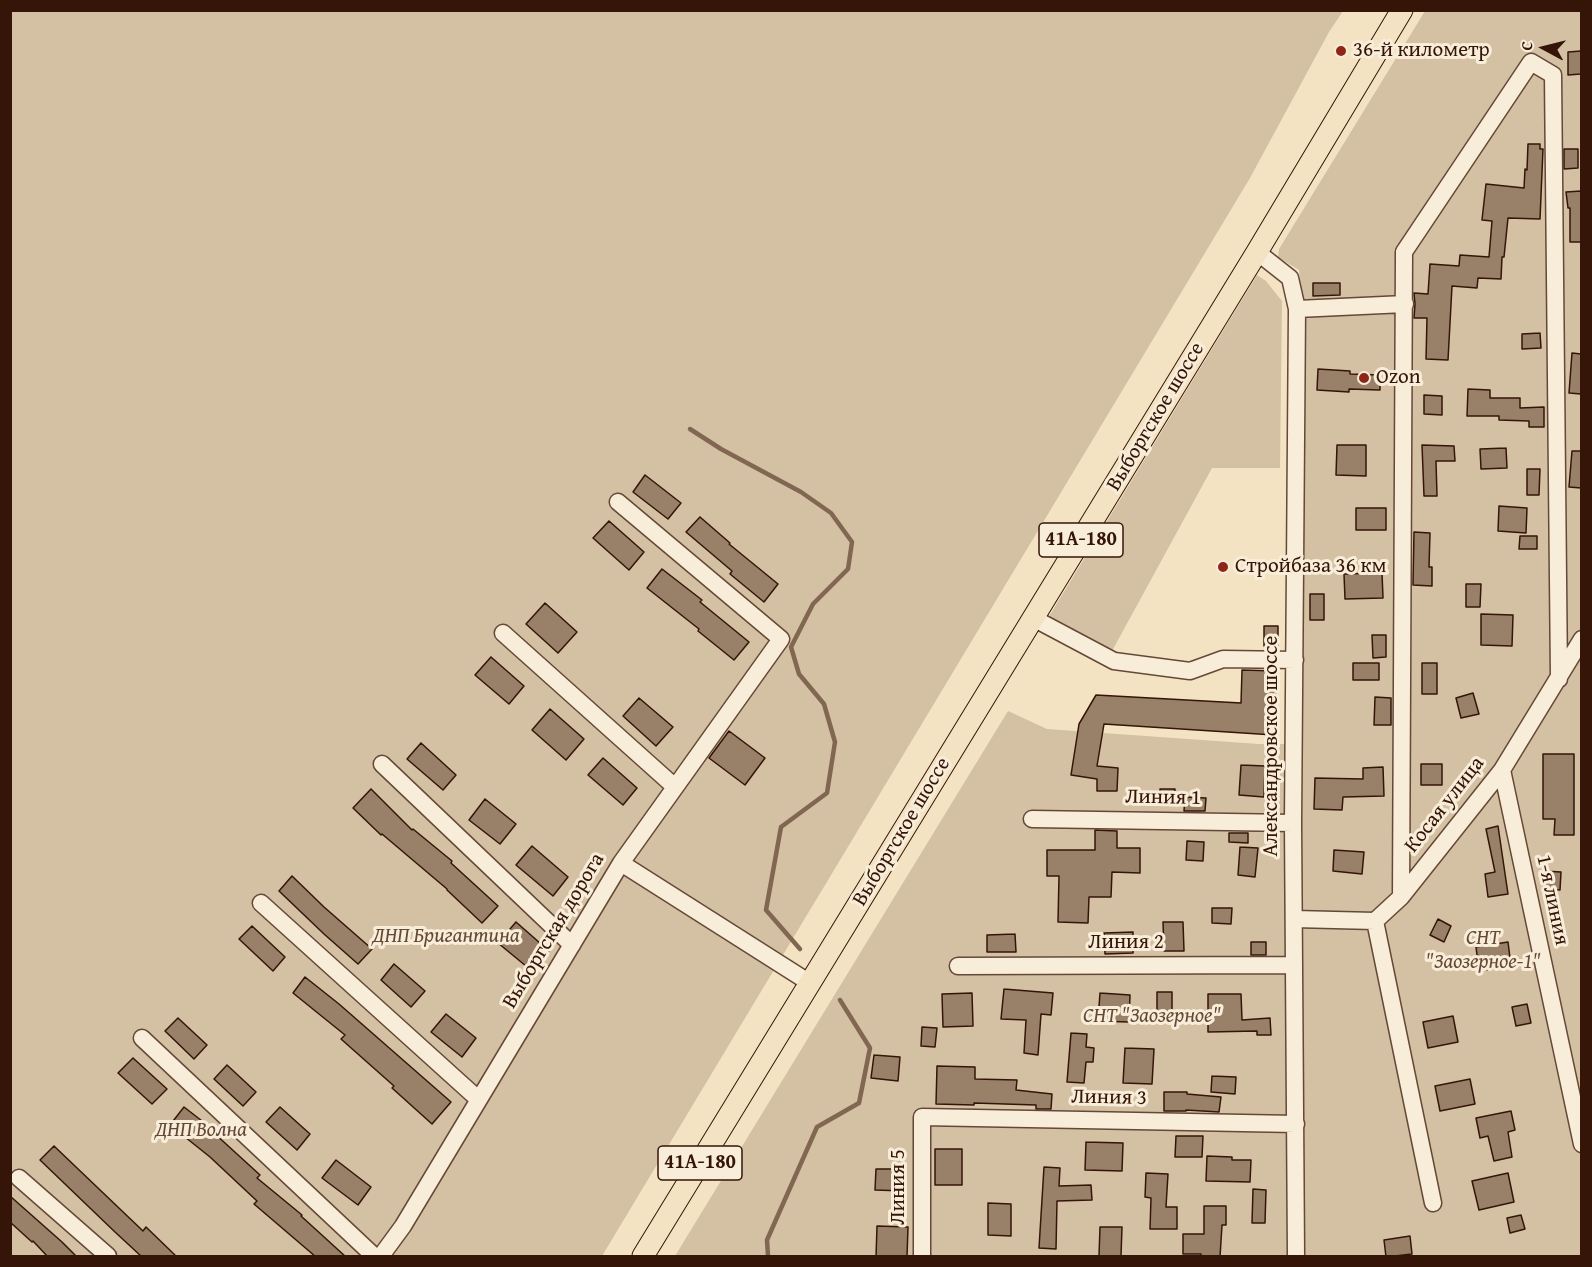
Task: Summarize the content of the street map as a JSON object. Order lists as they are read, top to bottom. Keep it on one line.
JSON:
{"streets":{"main road":["Выборгское шоссе","41А-180"],"street":["Александровское шоссе","Линия 1","Косая улица","1-я линия","Выборгская дорога","Линия 2","Линия 3","Линия 5"]},"crossings":[["Выборгское шоссе","Александровское шоссе"],["Александровское шоссе","Линия 1"],["Александровское шоссе","Линия 2"],["Александровское шоссе","Линия 3"],["Косая улица","1-я линия"],["Линия 3","Линия 5"]],"parks":["ДНП Бригантина","СНТ \"Заозерное-1\"","СНТ \"Заозерное\"","ДНП Волна"],"places":["36-й километр","Ozon","Стройбаза 36 км"],"north":"left"}
